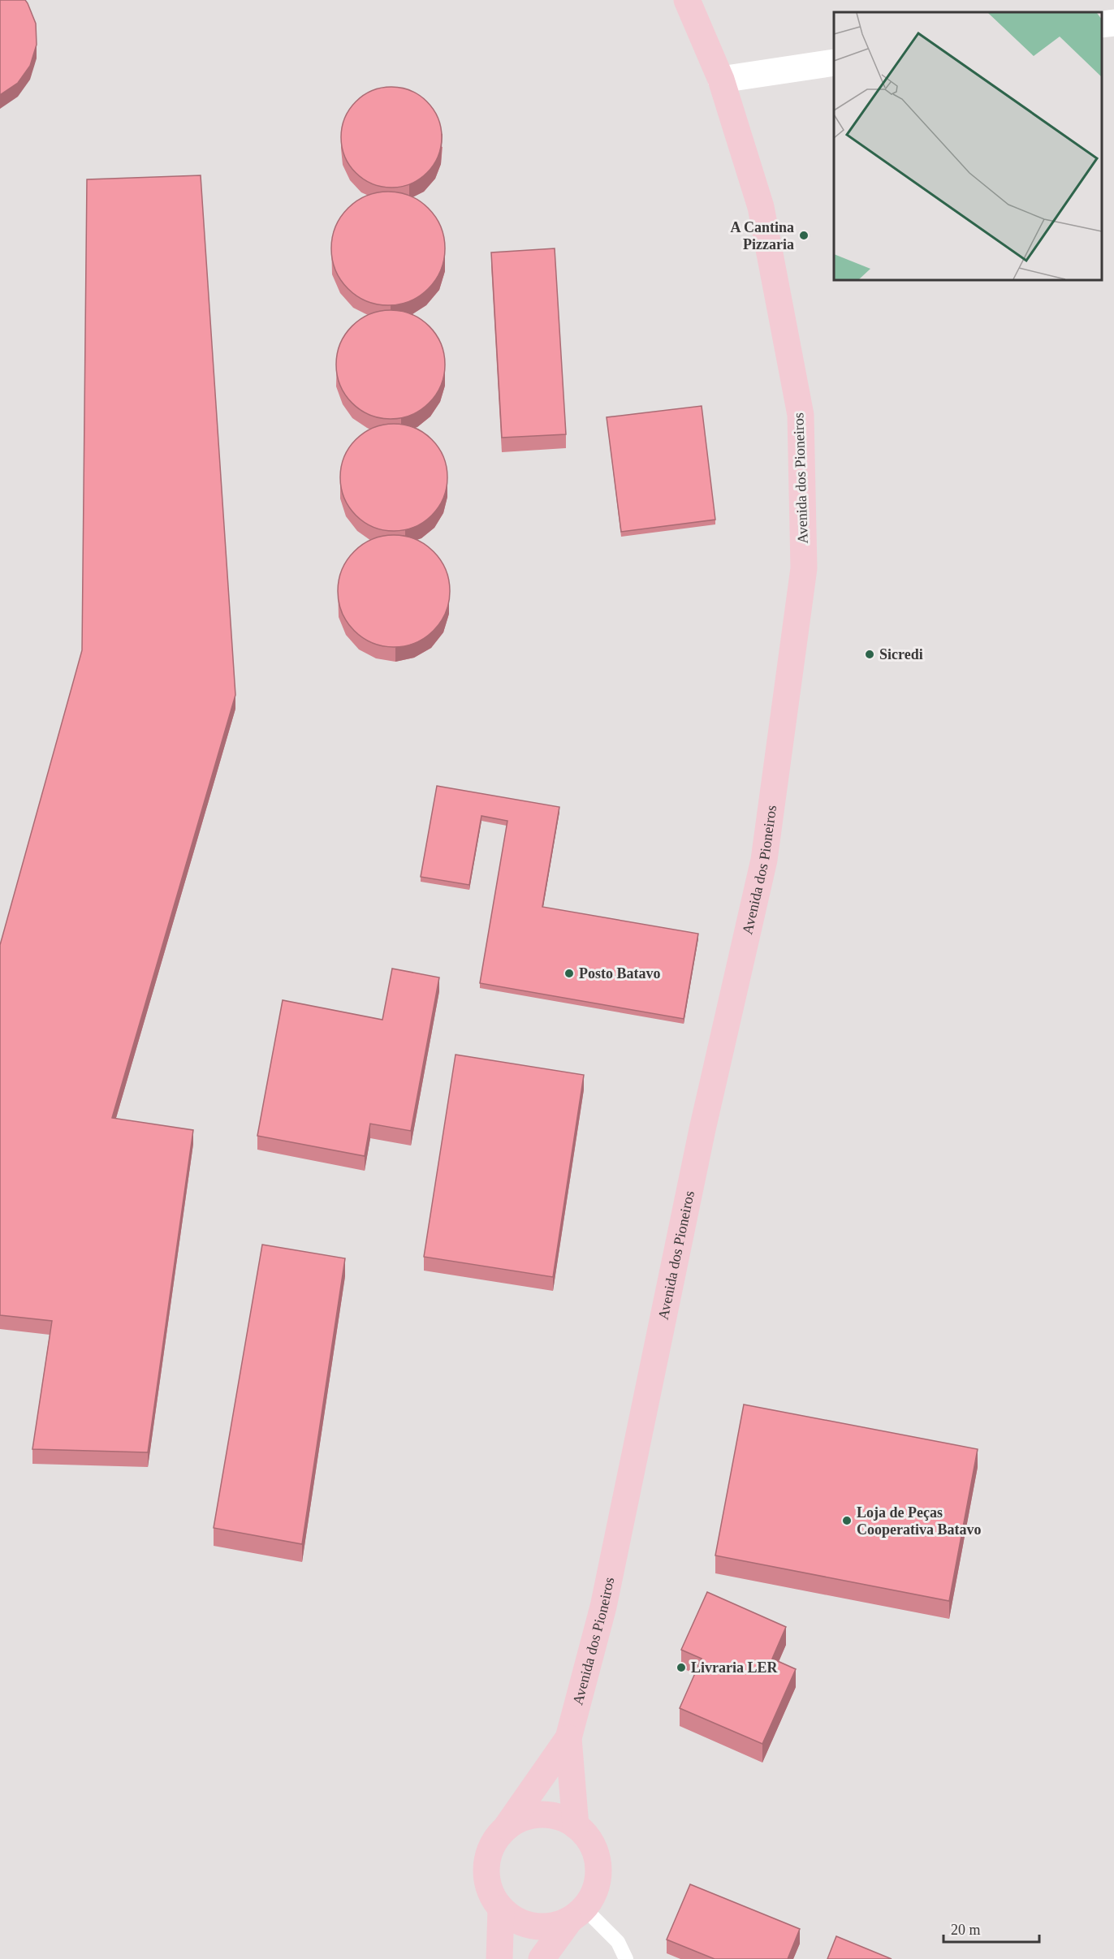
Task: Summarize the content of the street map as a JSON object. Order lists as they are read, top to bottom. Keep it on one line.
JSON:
{"streets":{"main road":["Avenida dos Pioneiros"]},"places":["A Cantina Pizzaria","Sicredi","Posto Batavo","Loja de Peças Cooperativa Batavo","Livraria LER"],"scale_bar":"20 m"}
